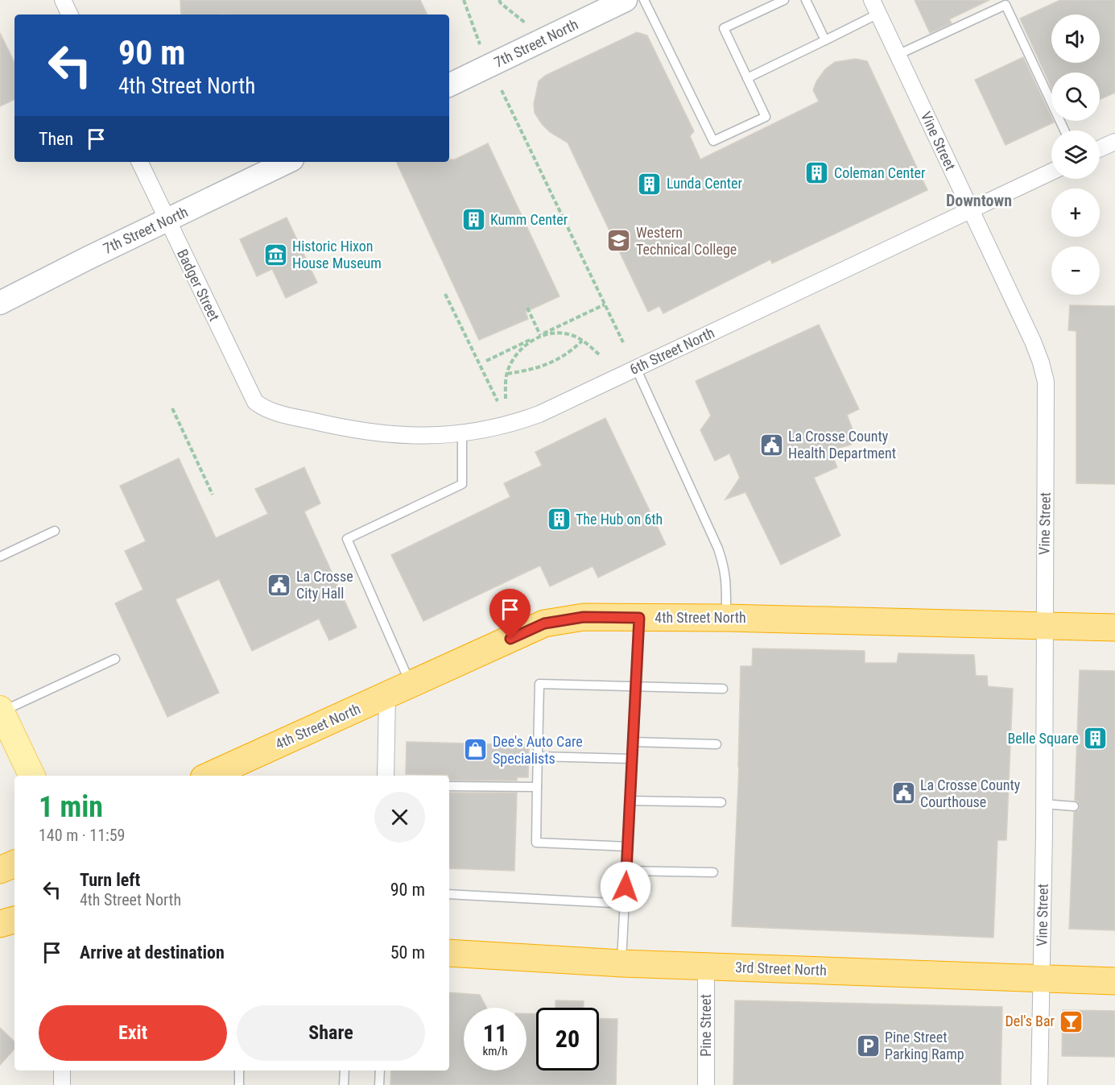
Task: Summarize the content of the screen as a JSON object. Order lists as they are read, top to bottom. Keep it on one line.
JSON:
{"streets":{"highway":["4th Street North","3rd Street North"],"main road":["7th Street North"],"street":["Vine Street","Badger Street","6th Street North","Pine Street"]},"crossings":[["7th Street North","Badger Street"],["Vine Street","6th Street North"],["Vine Street","4th Street North"],["Vine Street","3rd Street North"],["Badger Street","6th Street North"],["3rd Street North","Pine Street"]],"districts":["Downtown"],"places":{"building":["Coleman Center","Lunda Center","Kumm Center","The Hub on 6th","Belle Square"],"school or university":["Western Technical College"],"museum":["Historic Hixon House Museum"],"public building":["La Crosse County Health Department","La Crosse City Hall","La Crosse County Courthouse"],"shop":["Dee's Auto Care Specialists"],"bar":["Del's Bar"],"parking":["Pine Street Parking Ramp"]},"page":{"map_buttons":["+","−"],"turn":["90 m","4th Street North"],"then":"Then","heading":["1 min","140 m · 11:59"],"list":[{"name":"Turn left","note":"4th Street North","value":"90 m"},{"name":"Arrive at destination","value":"50 m"}],"buttons":["Exit","Share"],"speed":"11 km/h","limit":"20"}}
